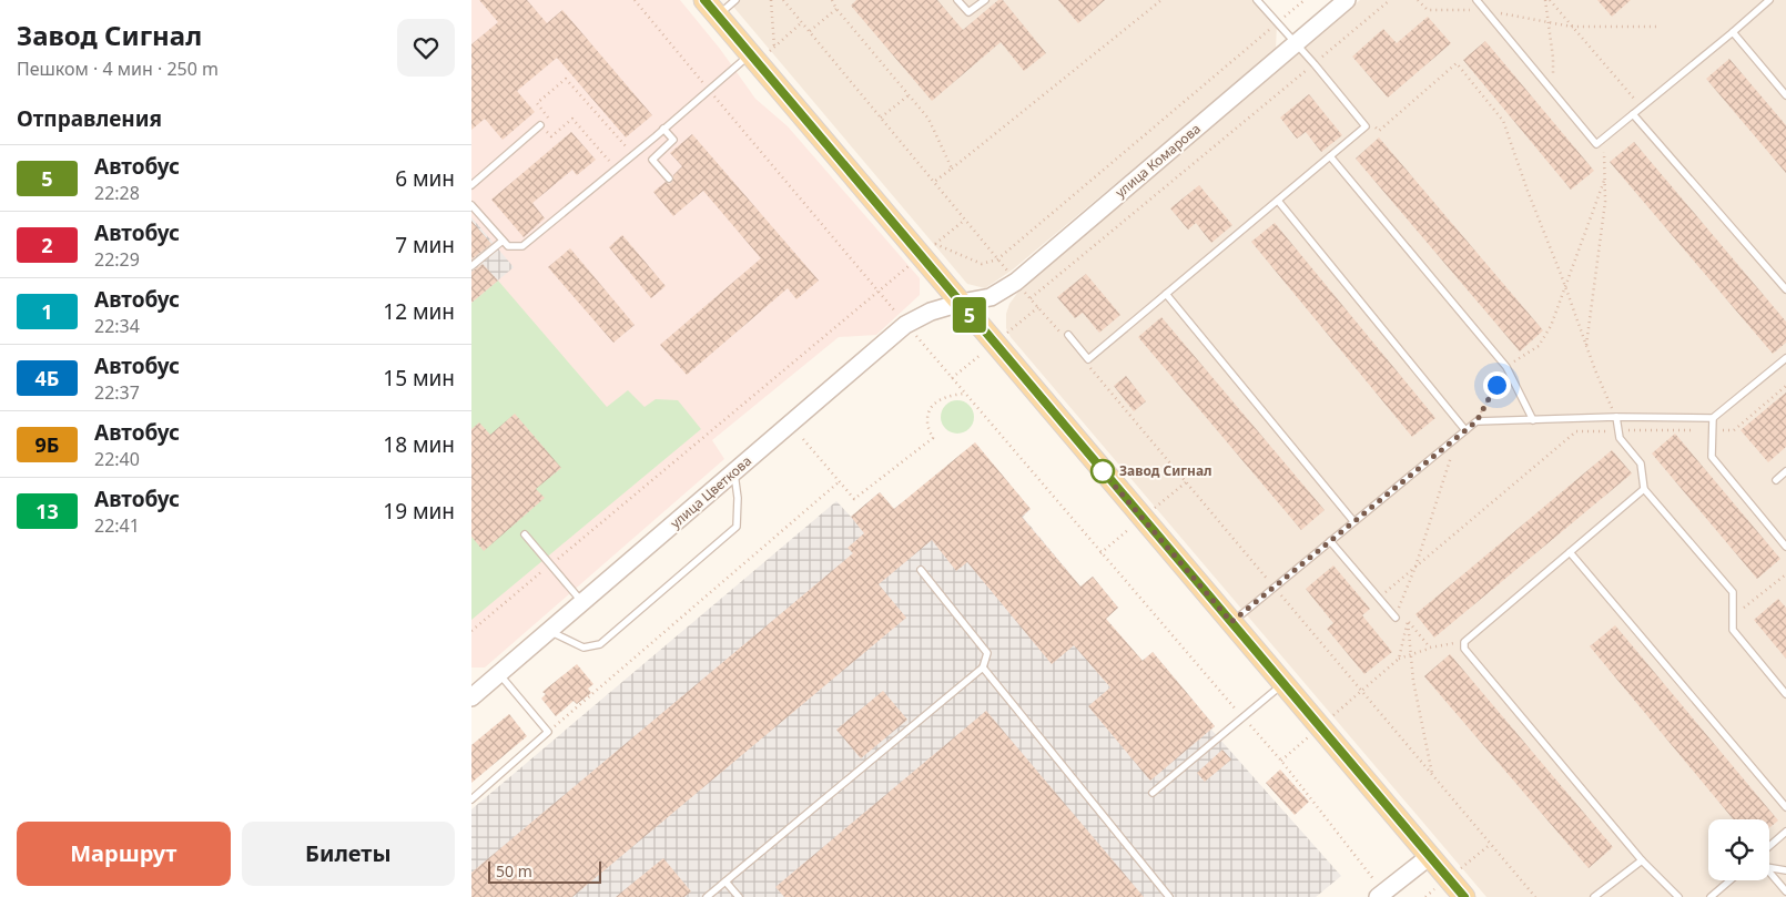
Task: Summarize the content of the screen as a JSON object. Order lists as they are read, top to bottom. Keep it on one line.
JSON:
{"streets":{"street":["улица Комарова","улица Цветкова"]},"crossings":[["улица Комарова","улица Цветкова"]],"places":["Завод Сигнал"],"lines":["bus line 5"],"scale_bar":"50 m","page":{"heading":[["Завод Сигнал","Пешком · 4 мин · 250 m"],"Отправления"],"on_map":"5","list":[{"mark":"5","name":"Автобус","note":"22:28","value":"6 мин"},{"mark":"2","name":"Автобус","note":"22:29","value":"7 мин"},{"mark":"1","name":"Автобус","note":"22:34","value":"12 мин"},{"mark":"4Б","name":"Автобус","note":"22:37","value":"15 мин"},{"mark":"9Б","name":"Автобус","note":"22:40","value":"18 мин"},{"mark":"13","name":"Автобус","note":"22:41","value":"19 мин"}],"buttons":["Маршрут","Билеты"],"scale":"50 m"}}
